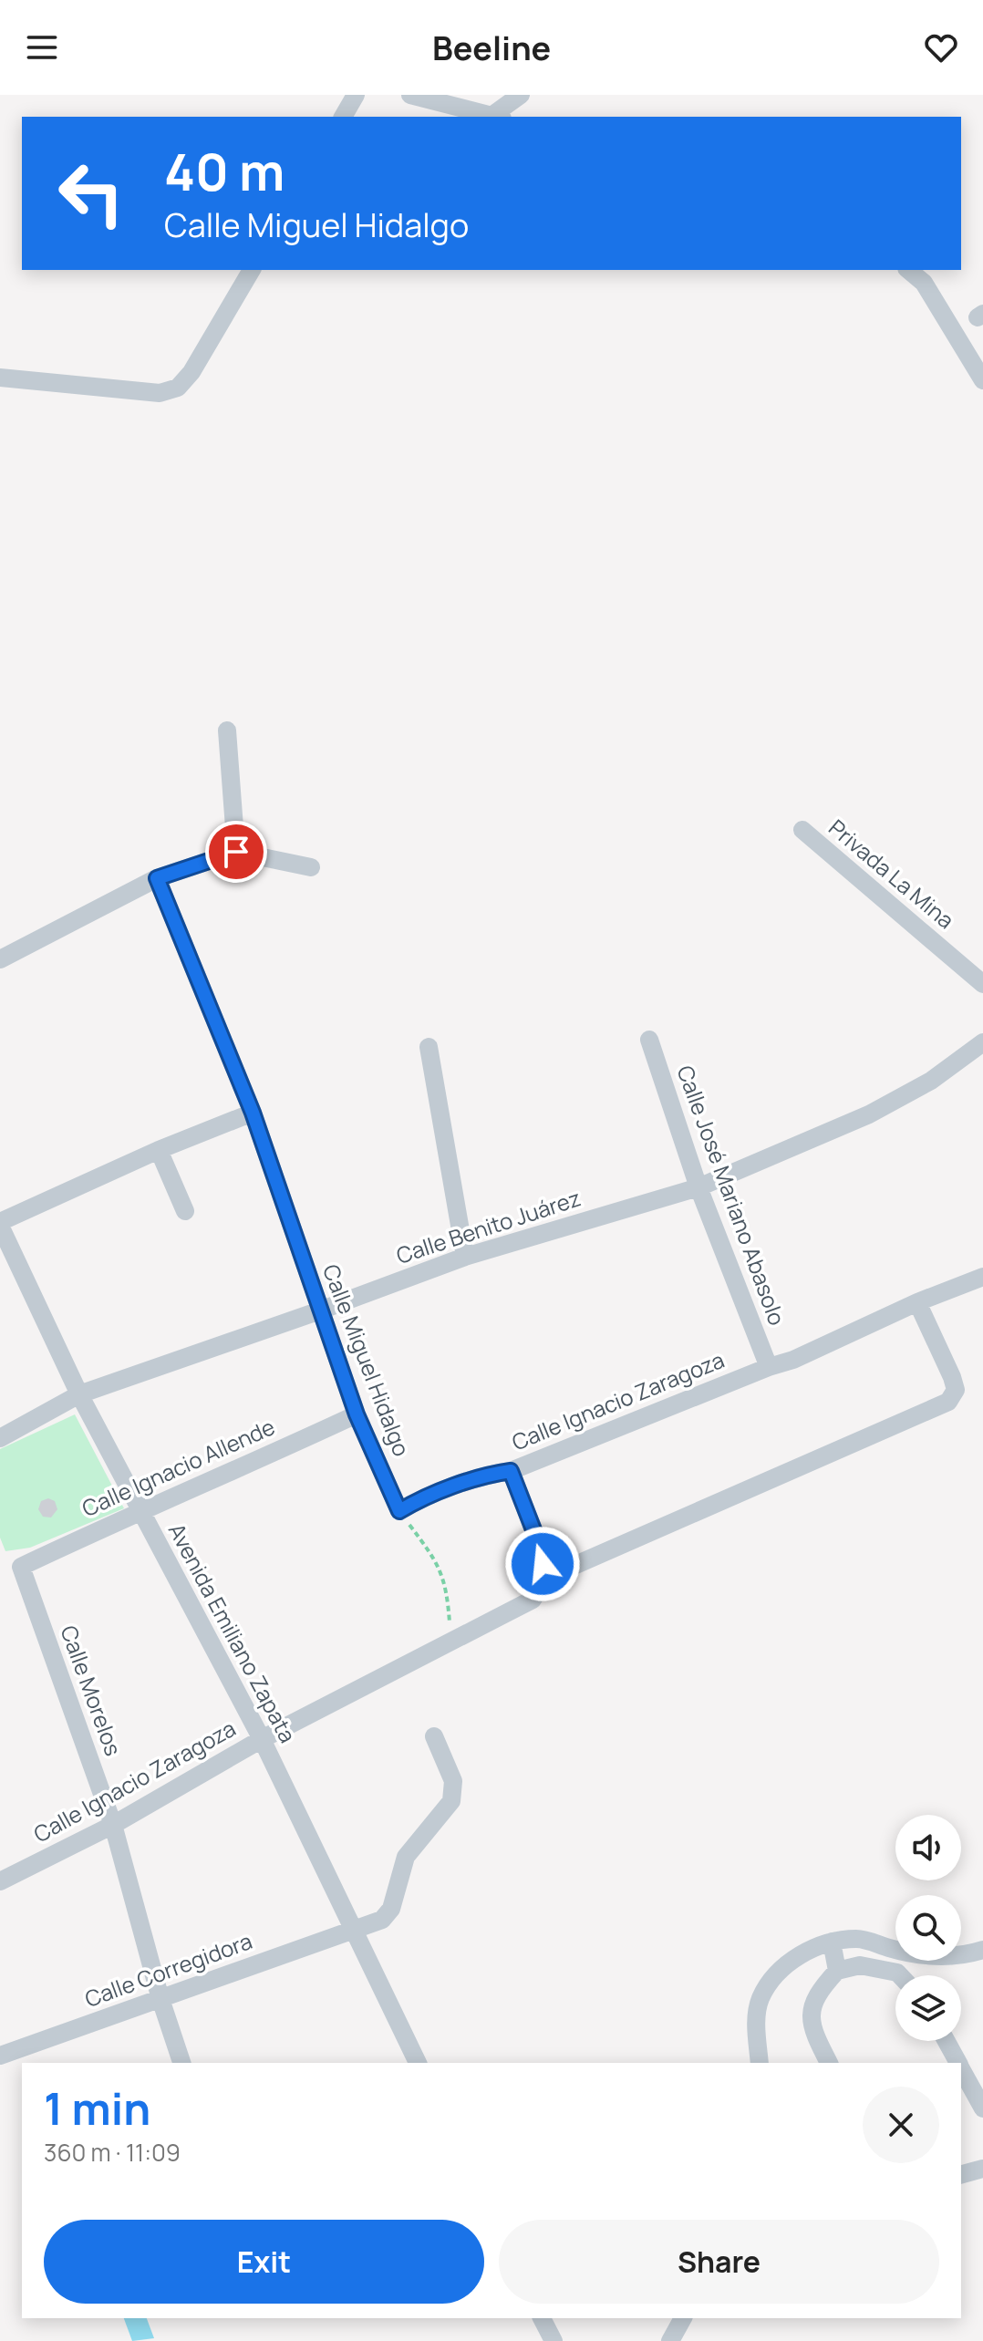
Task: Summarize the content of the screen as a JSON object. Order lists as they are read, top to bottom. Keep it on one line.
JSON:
{"streets":{"street":["Privada La Mina","Calle José Mariano Abasolo","Calle Benito Juárez","Calle Miguel Hidalgo","Calle Ignacio Zaragoza","Calle Ignacio Allende","Avenida Emiliano Zapata","Calle Morelos","Calle Corregidora"]},"crossings":[["Calle José Mariano Abasolo","Calle Benito Juárez"],["Calle José Mariano Abasolo","Calle Ignacio Zaragoza"],["Calle Benito Juárez","Calle Miguel Hidalgo"],["Calle Benito Juárez","Avenida Emiliano Zapata"],["Calle Miguel Hidalgo","Calle Ignacio Allende"],["Calle Ignacio Zaragoza","Avenida Emiliano Zapata"],["Calle Ignacio Zaragoza","Calle Morelos"],["Calle Ignacio Allende","Avenida Emiliano Zapata"],["Calle Ignacio Allende","Calle Morelos"],["Avenida Emiliano Zapata","Calle Corregidora"],["Calle Morelos","Calle Corregidora"]],"page":{"header":"Beeline","turn":["40 m","Calle Miguel Hidalgo"],"heading":["1 min","360 m · 11:09"],"buttons":["Exit","Share"]}}
